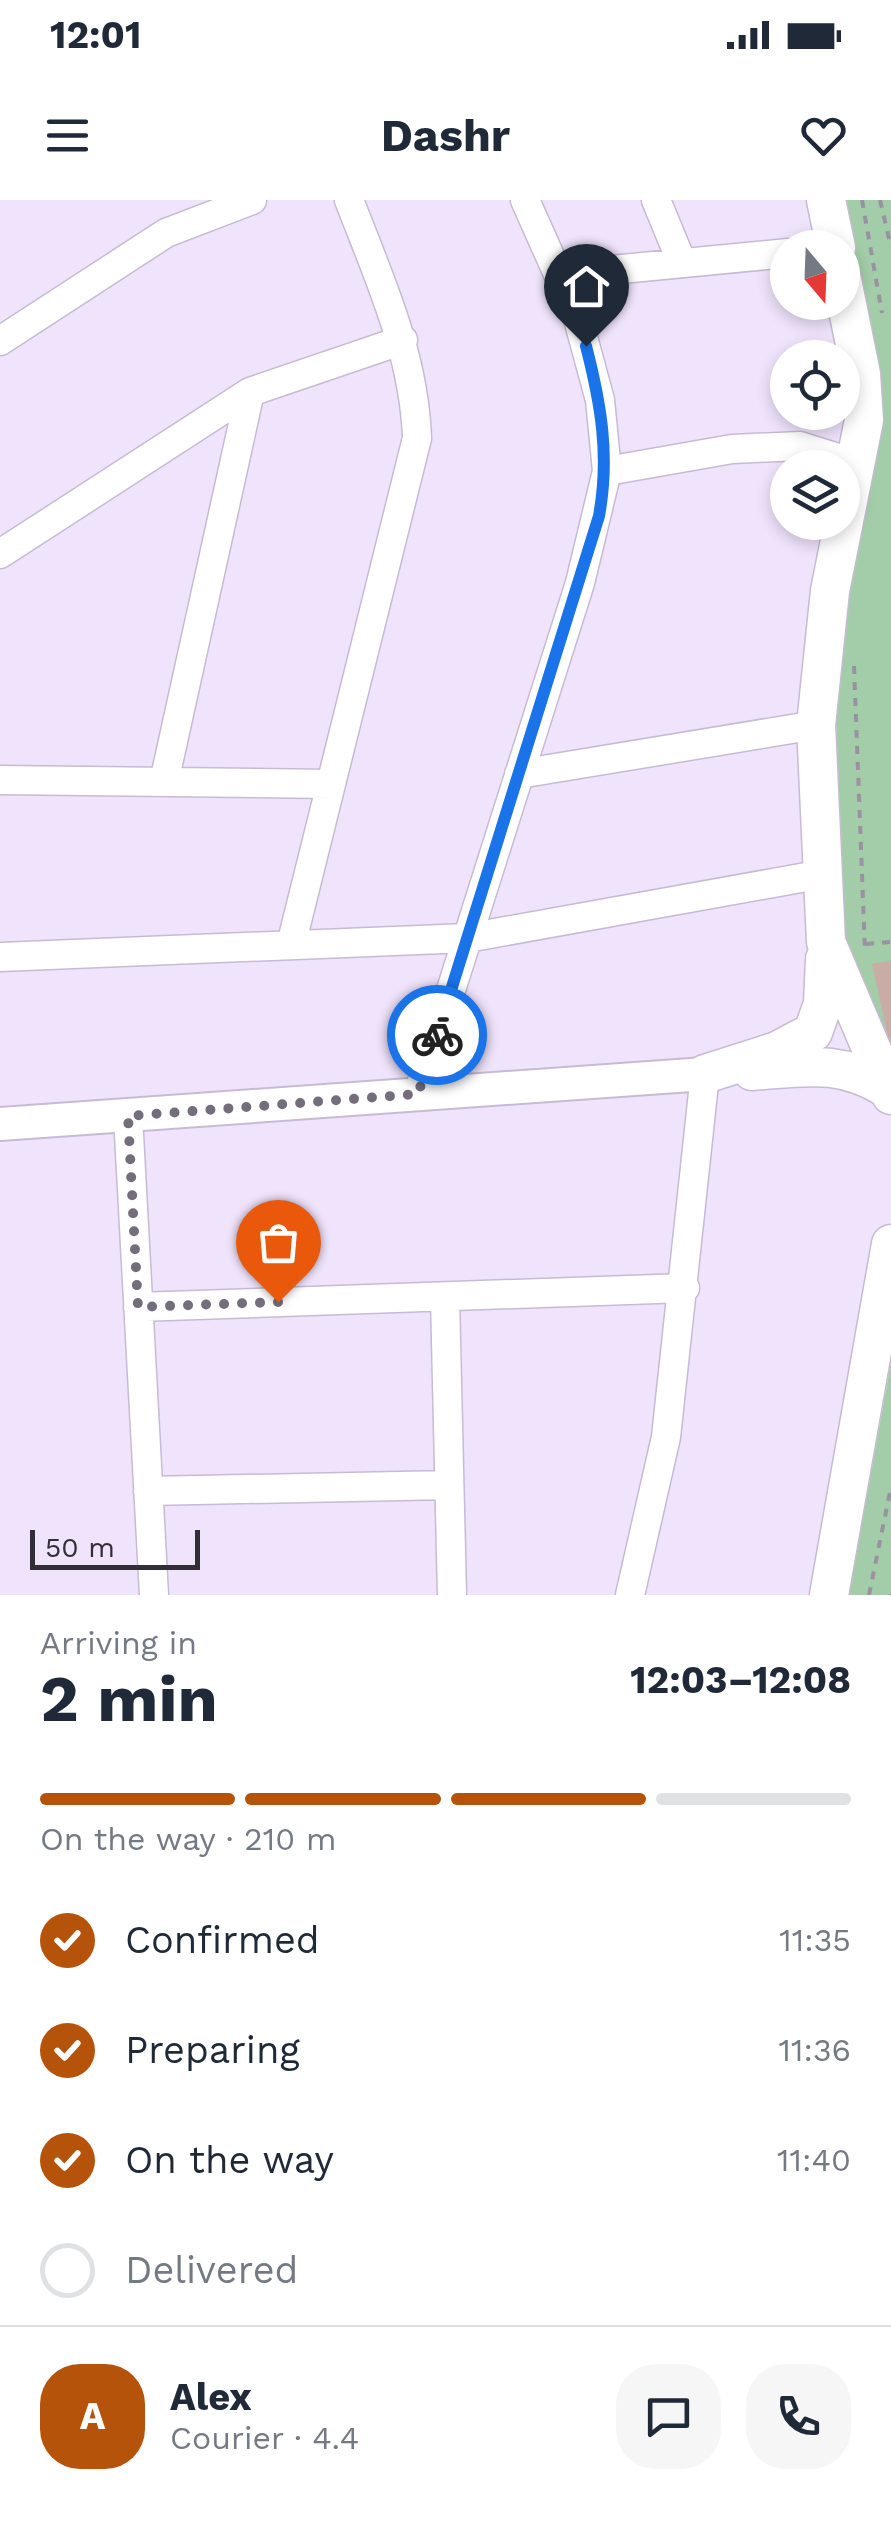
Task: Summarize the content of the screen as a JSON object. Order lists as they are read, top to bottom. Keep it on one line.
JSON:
{"scale_bar":"50 m","north":"bottom","page":{"status":"12:01","header":"Dashr","scale":"50 m","heading":["2 min","Arriving in","12:03–12:08"],"panel":["Alex","Courier · 4.4"],"bar":"On the way · 210 m","list":[["Confirmed","11:35"],["Preparing","11:36"],["On the way","11:40"],"Delivered"],"round":"A"}}
